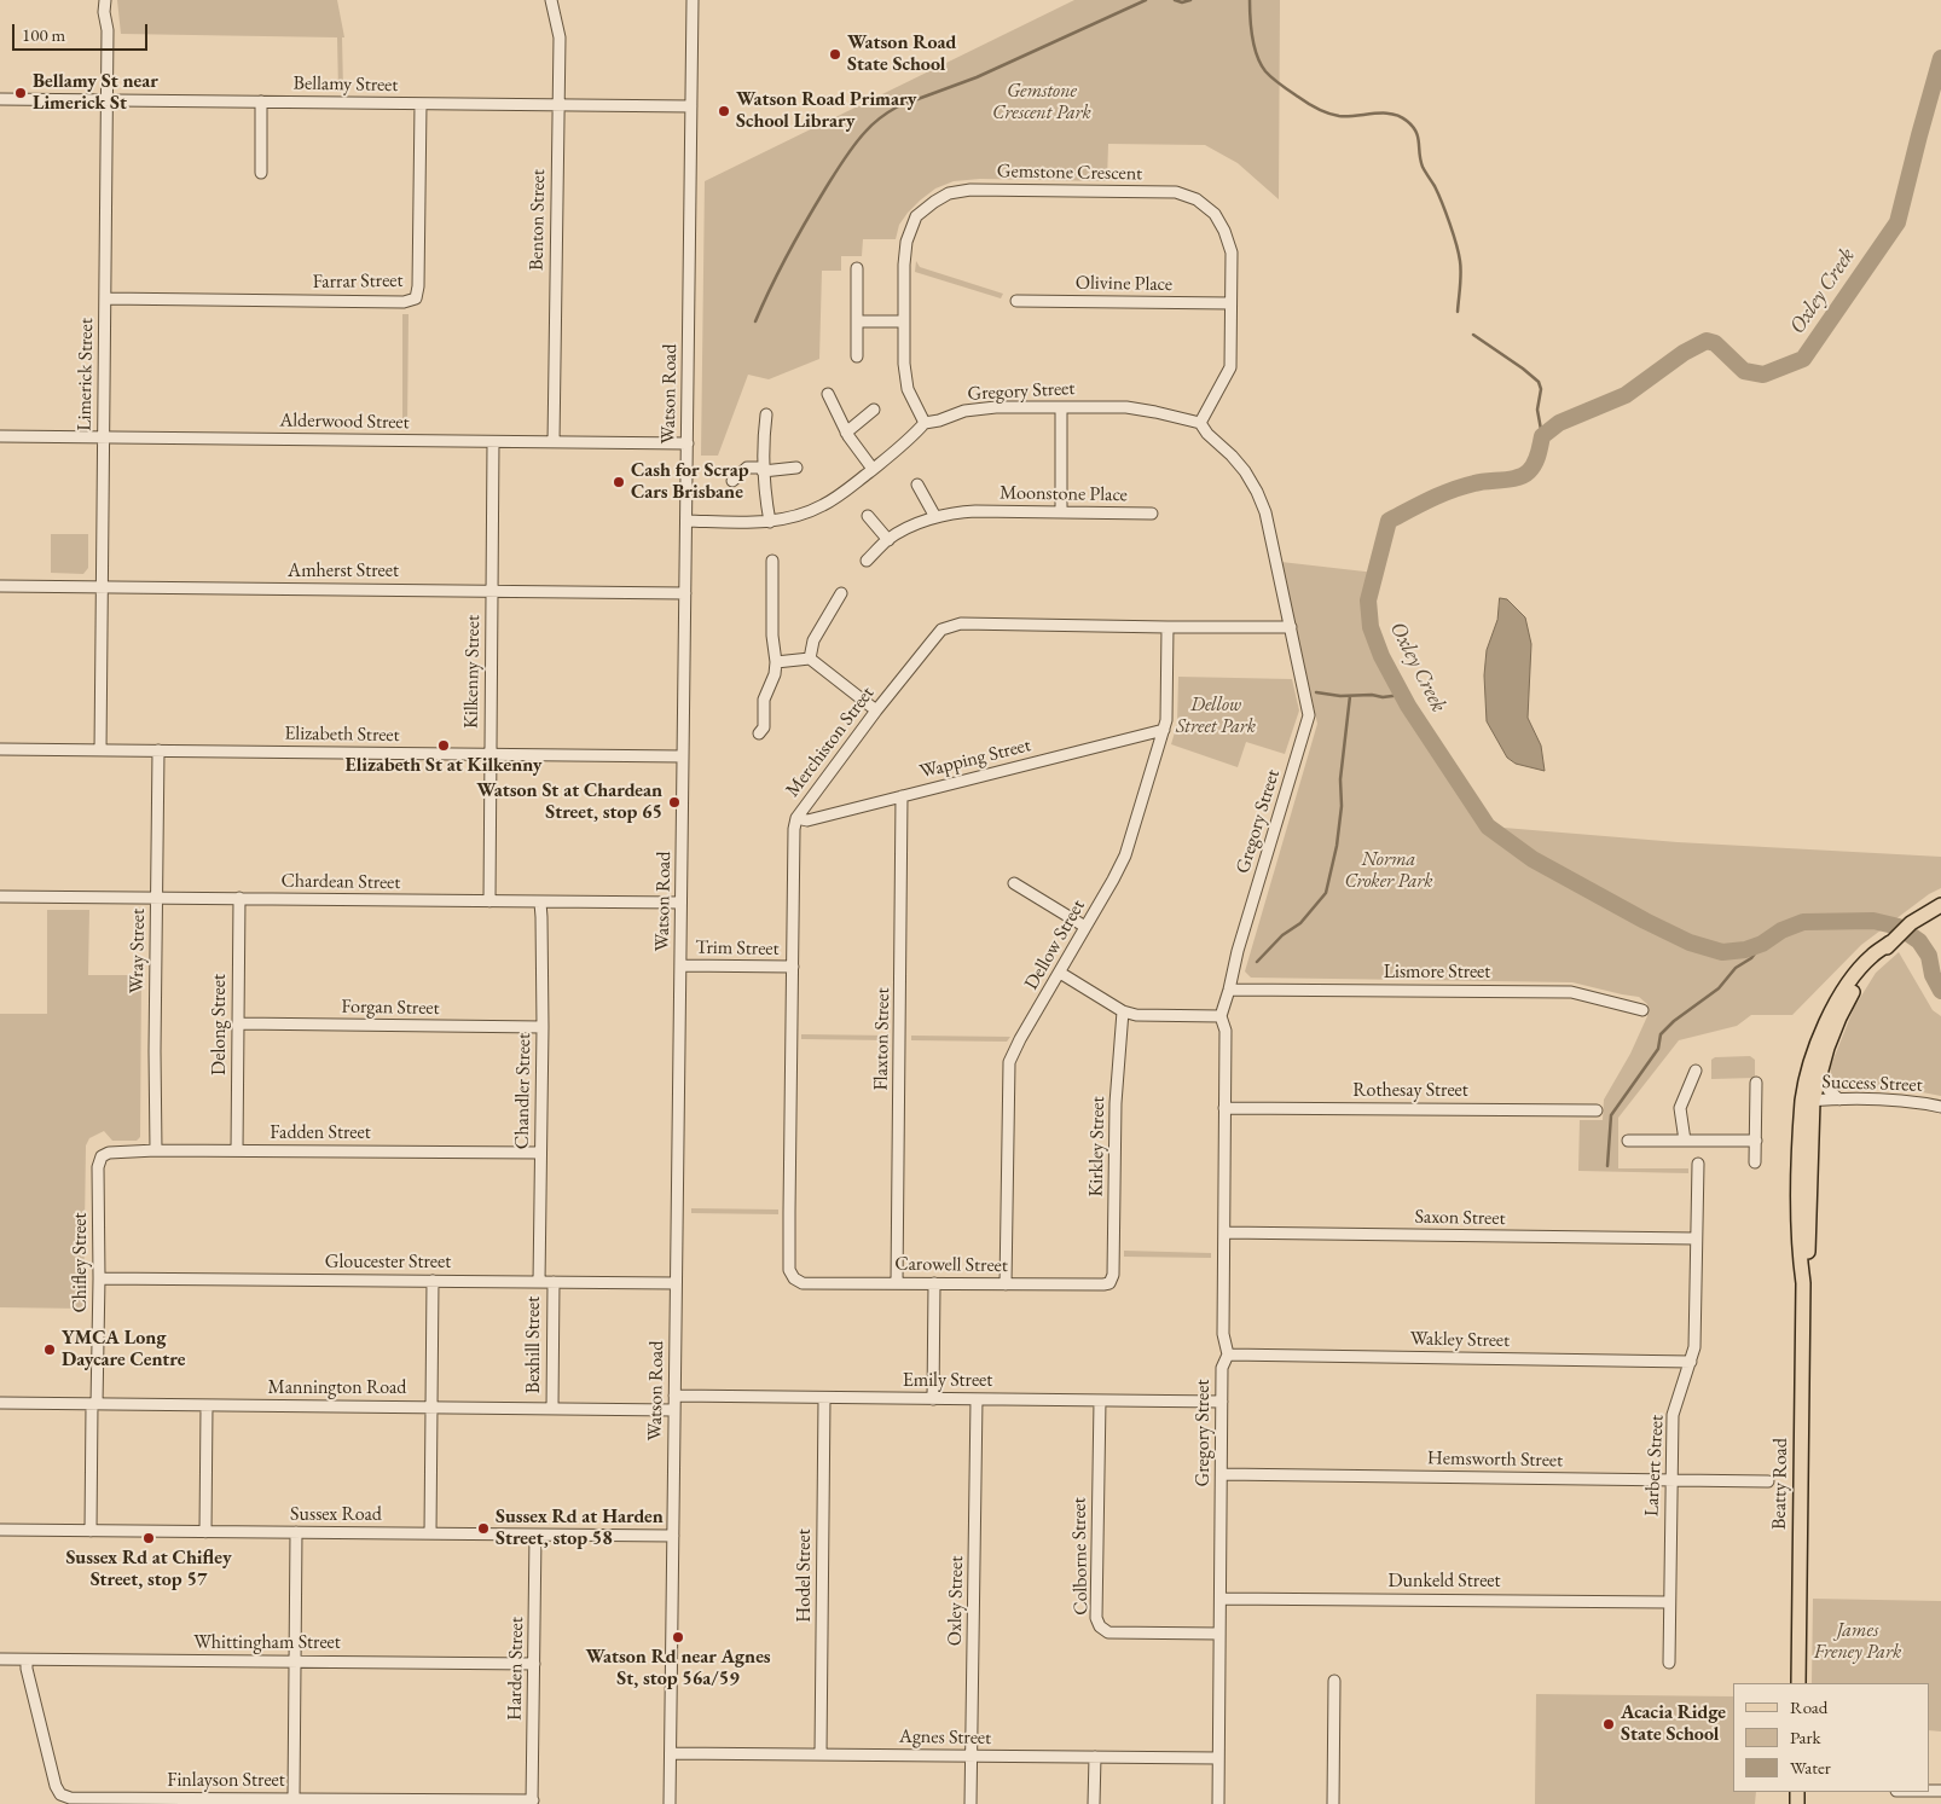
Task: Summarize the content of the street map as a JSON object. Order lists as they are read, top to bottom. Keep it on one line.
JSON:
{"streets":{"main road":["Beatty Road"],"street":["Bellamy Street","Gemstone Crescent","Benton Street","Farrar Street","Olivine Place","Limerick Street","Gregory Street","Watson Road","Alderwood Street","Moonstone Place","Amherst Street","Kilkenny Street","Elizabeth Street","Merchiston Street","Wapping Street","Chardean Street","Dellow Street","Trim Street","Wray Street","Lismore Street","Forgan Street","Delong Street","Flaxton Street","Success Street","Chandler Street","Rothesay Street","Fadden Street","Kirkley Street","Saxon Street","Chifley Street","Gloucester Street","Carowell Street","Wakley Street","Bexhill Street","Emily Street","Mannington Road","Hemsworth Street","Larbert Street","Sussex Road","Colborne Street","Hodel Street","Dunkeld Street","Oxley Street","Whittingham Street","Harden Street","Agnes Street","Finlayson Street"]},"crossings":[["Bellamy Street","Benton Street"],["Bellamy Street","Farrar Street"],["Bellamy Street","Limerick Street"],["Bellamy Street","Watson Road"],["Gemstone Crescent","Olivine Place"],["Gemstone Crescent","Gregory Street"],["Benton Street","Alderwood Street"],["Farrar Street","Limerick Street"],["Limerick Street","Alderwood Street"],["Limerick Street","Amherst Street"],["Limerick Street","Elizabeth Street"],["Gregory Street","Merchiston Street"],["Gregory Street","Lismore Street"],["Gregory Street","Rothesay Street"],["Gregory Street","Saxon Street"],["Gregory Street","Wakley Street"],["Gregory Street","Emily Street"],["Gregory Street","Hemsworth Street"],["Gregory Street","Colborne Street"],["Gregory Street","Dunkeld Street"],["Gregory Street","Agnes Street"],["Watson Road","Alderwood Street"],["Watson Road","Amherst Street"],["Watson Road","Elizabeth Street"],["Watson Road","Chardean Street"],["Watson Road","Trim Street"],["Watson Road","Gloucester Street"],["Watson Road","Emily Street"],["Watson Road","Mannington Road"],["Watson Road","Sussex Road"],["Watson Road","Agnes Street"],["Alderwood Street","Kilkenny Street"],["Amherst Street","Kilkenny Street"],["Kilkenny Street","Elizabeth Street"],["Kilkenny Street","Chardean Street"],["Elizabeth Street","Wray Street"],["Merchiston Street","Wapping Street"],["Merchiston Street","Dellow Street"],["Merchiston Street","Trim Street"],["Merchiston Street","Carowell Street"],["Wapping Street","Dellow Street"],["Wapping Street","Flaxton Street"],["Chardean Street","Wray Street"],["Chardean Street","Delong Street"],["Chardean Street","Chandler Street"],["Dellow Street","Carowell Street"],["Wray Street","Fadden Street"],["Forgan Street","Delong Street"],["Forgan Street","Chandler Street"],["Delong Street","Fadden Street"],["Flaxton Street","Carowell Street"],["Success Street","Beatty Road"],["Chandler Street","Fadden Street"],["Chandler Street","Gloucester Street"],["Fadden Street","Chifley Street"],["Kirkley Street","Carowell Street"],["Saxon Street","Larbert Street"],["Chifley Street","Gloucester Street"],["Chifley Street","Mannington Road"],["Chifley Street","Sussex Road"],["Gloucester Street","Bexhill Street"],["Wakley Street","Larbert Street"],["Bexhill Street","Mannington Road"],["Emily Street","Colborne Street"],["Emily Street","Hodel Street"],["Emily Street","Oxley Street"],["Hemsworth Street","Larbert Street"],["Larbert Street","Dunkeld Street"],["Sussex Road","Harden Street"],["Hodel Street","Agnes Street"],["Oxley Street","Agnes Street"],["Whittingham Street","Harden Street"],["Whittingham Street","Finlayson Street"],["Harden Street","Finlayson Street"]],"water":["Oxley Creek"],"parks":["Gemstone Crescent Park","Dellow Street Park","Norma Croker Park","James Freney Park"],"places":["Watson Road State School","Bellamy St near Limerick St","Watson Road Primary School Library","Cash for Scrap Cars Brisbane","Elizabeth St at Kilkenny","Watson St at Chardean Street, stop 65","YMCA Long Daycare Centre","Sussex Rd at Harden Street, stop 58","Sussex Rd at Chifley Street, stop 57","Watson Rd near Agnes St, stop 56a/59","Acacia Ridge State School"],"legend":["Road","Park","Water"],"scale_bar":"100 m"}
